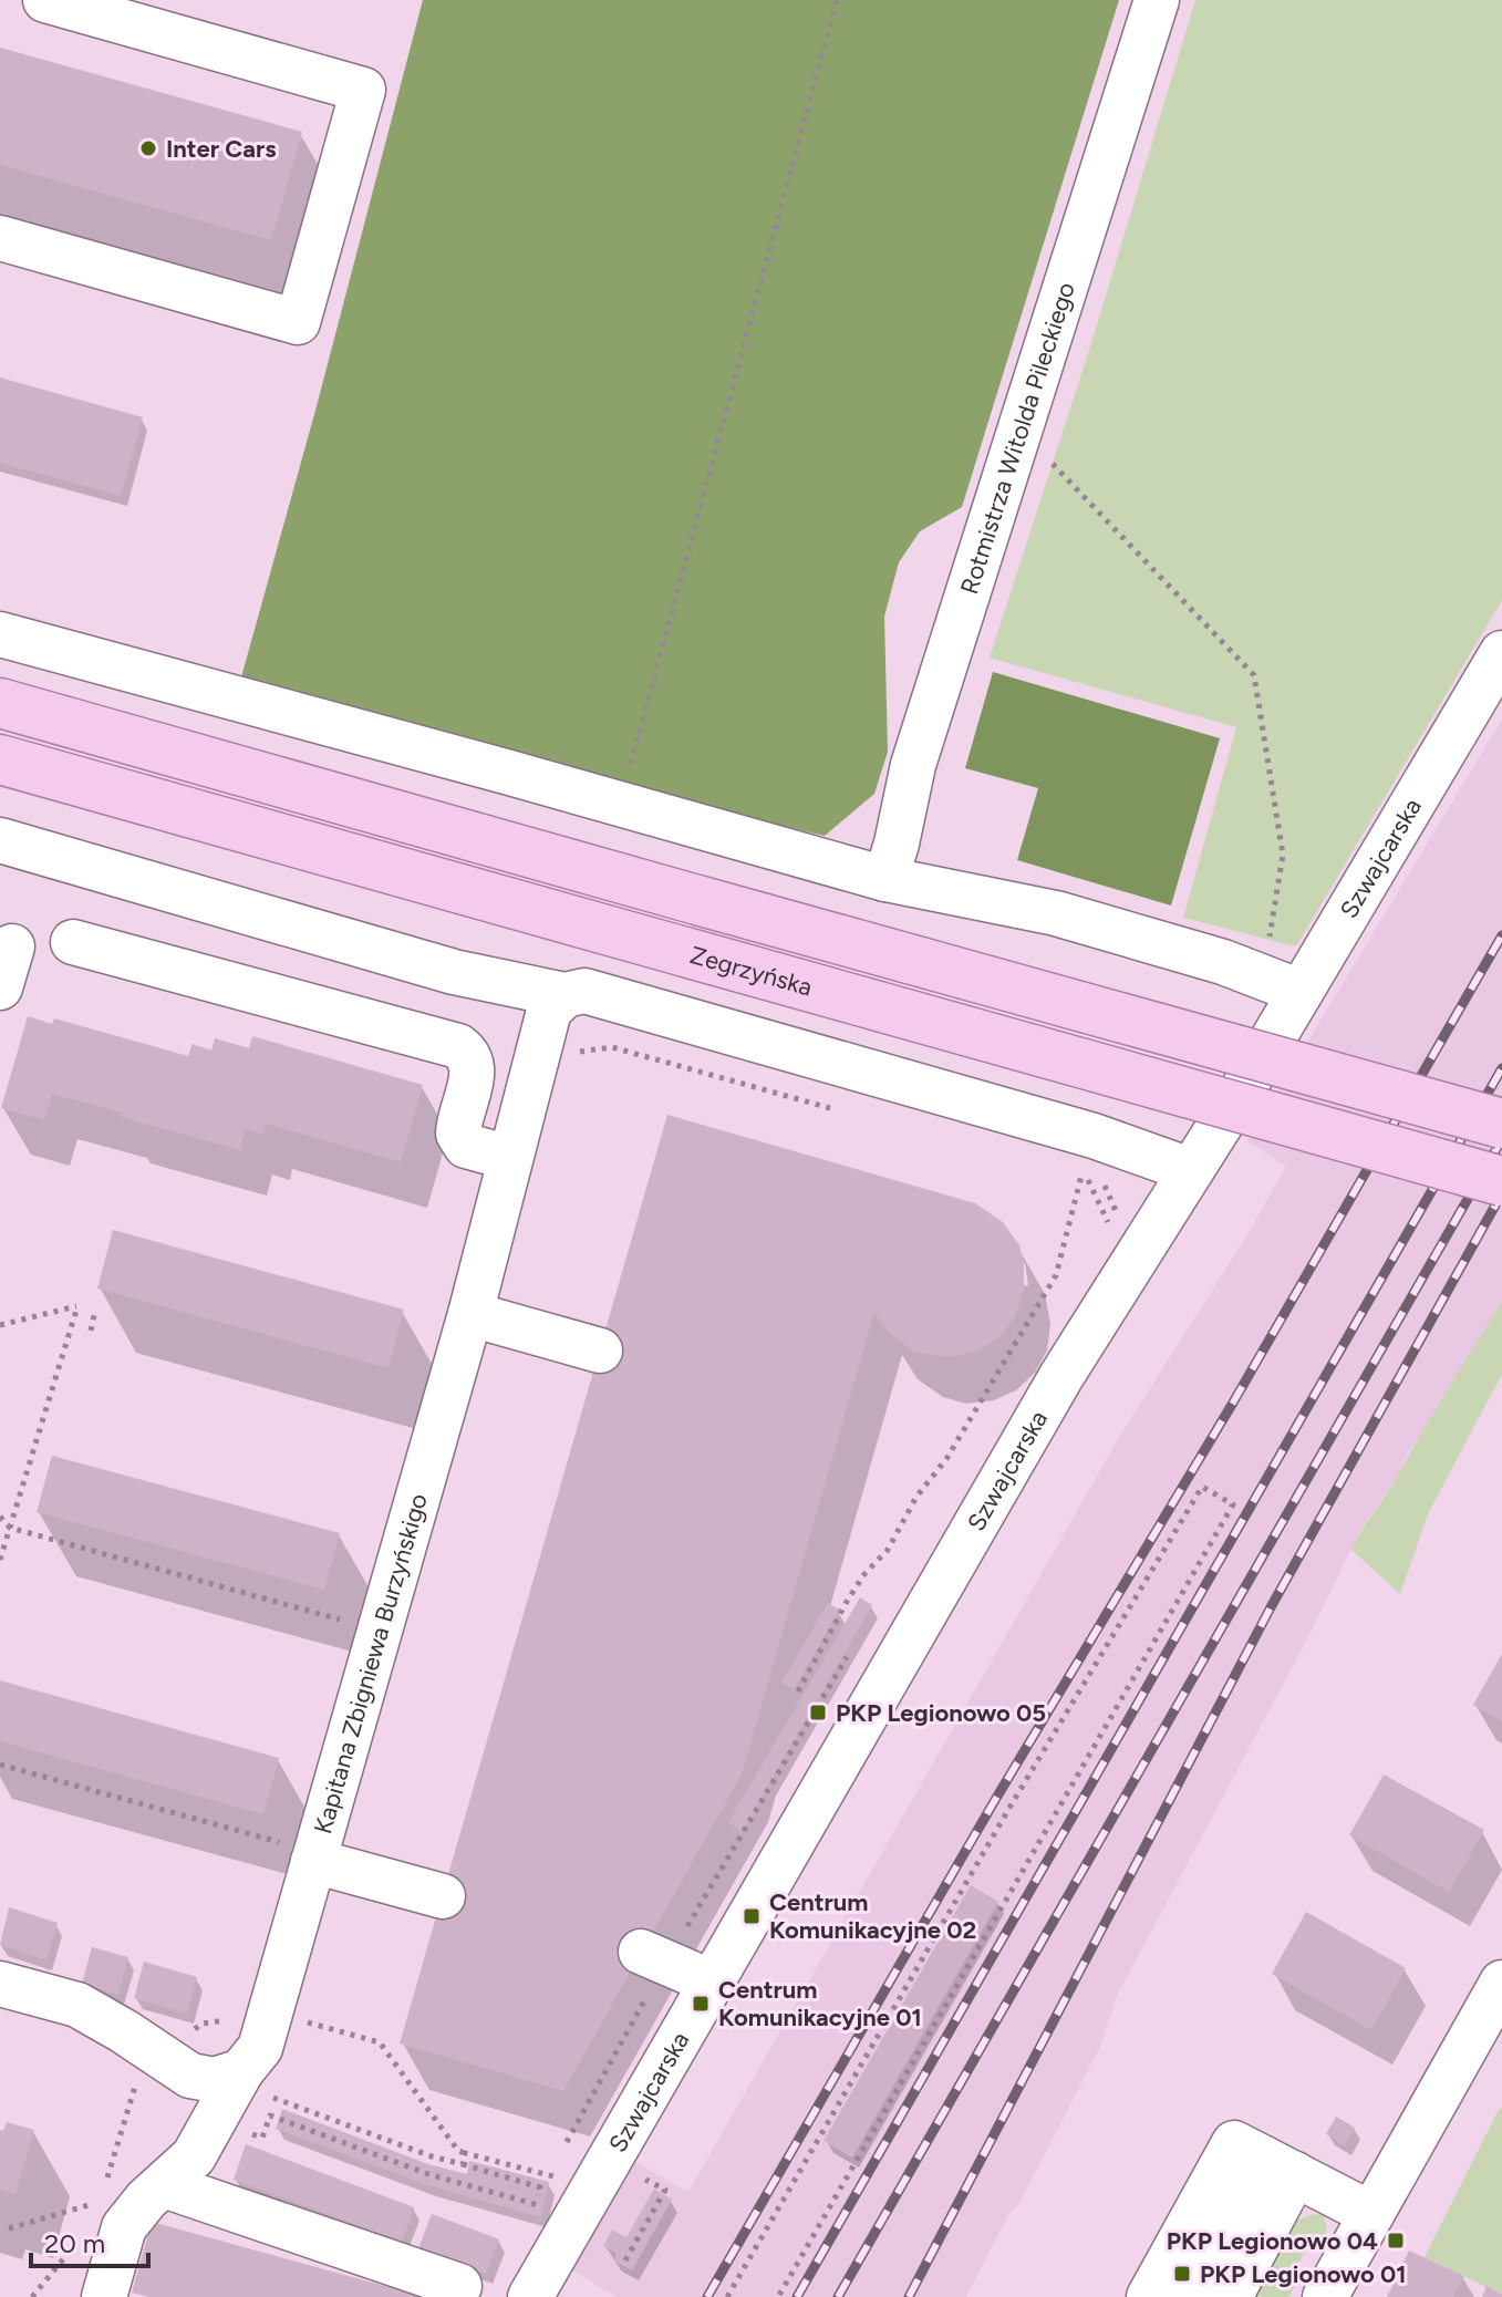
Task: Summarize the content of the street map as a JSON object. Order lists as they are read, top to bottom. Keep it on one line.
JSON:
{"streets":{"main road":["Zegrzyńska"],"street":["Rotmistrza Witolda Pileckiego","Szwajcarska","Kapitana Zbigniewa Burzyńskigo"]},"places":{"other":["Inter Cars"],"transit":["PKP Legionowo 05","Centrum Komunikacyjne 02","Centrum Komunikacyjne 01","PKP Legionowo 04","PKP Legionowo 01"]},"scale_bar":"20 m"}
